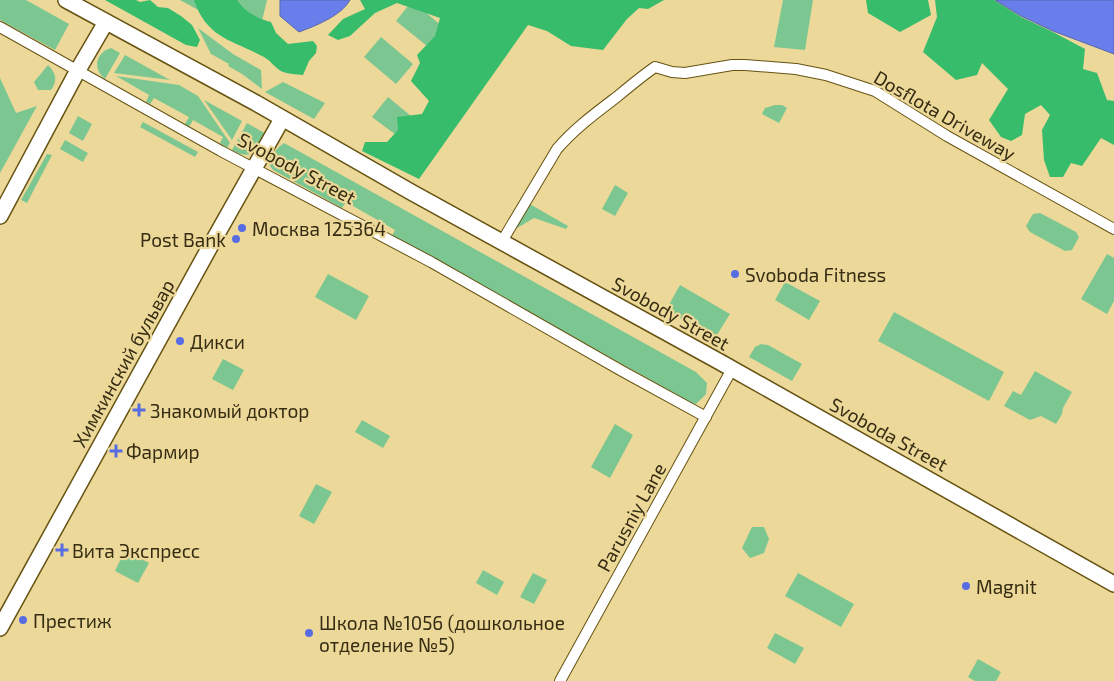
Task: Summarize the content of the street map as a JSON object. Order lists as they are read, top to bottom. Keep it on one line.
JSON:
{"streets":{"main road":["Svobody Street","Химкинский бульвар","Svoboda Street"],"street":["Dosflota Driveway","Parusniy Lane"]},"crossings":[["Dosflota Driveway","Svobody Street"],["Svobody Street","Химкинский бульвар"],["Svobody Street","Svoboda Street"],["Svobody Street","Parusniy Lane"],["Svoboda Street","Parusniy Lane"]],"places":{"other":["Москва 125364","Post Bank","Svoboda Fitness","Дикси","Magnit","Престиж","Школа №1056 (дошкольное отделение №5)"],"health":["Знакомый доктор","Фармир","Вита Экспресс"]}}
